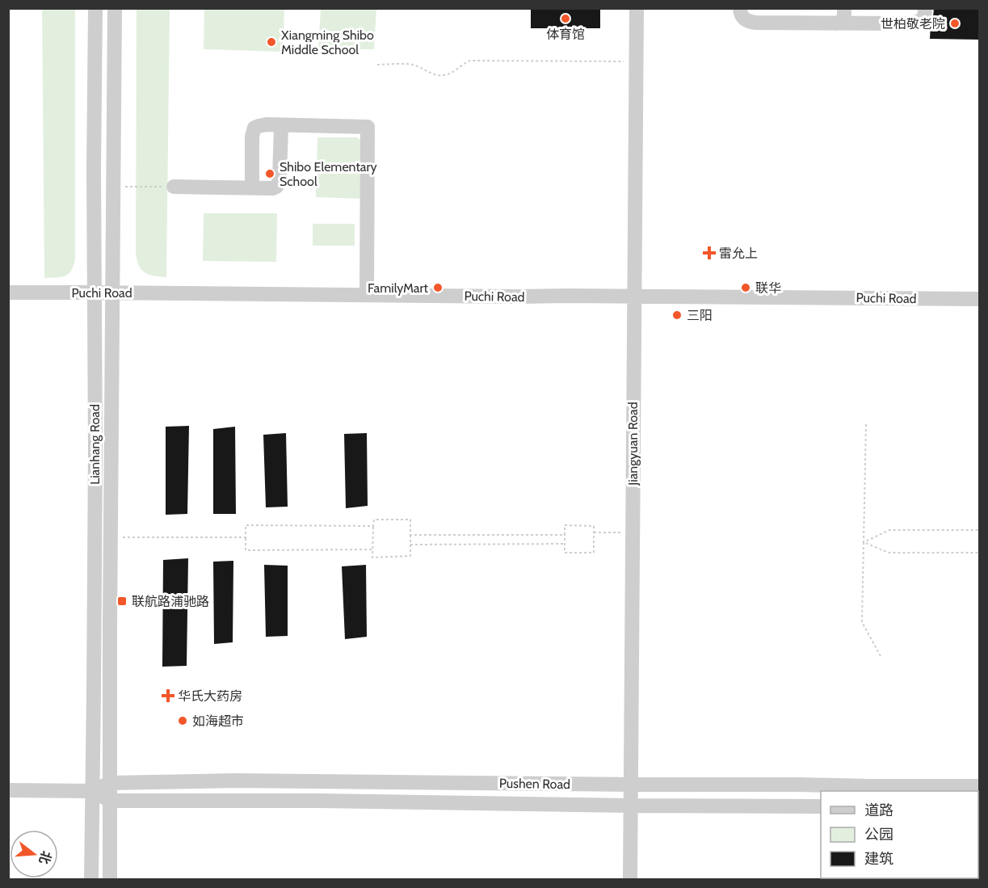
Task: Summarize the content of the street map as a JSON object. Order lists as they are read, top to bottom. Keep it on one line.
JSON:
{"streets":{"street":["Puchi Road","Jiangyuan Road","Lianhang Road","Pushen Road"]},"crossings":[["Puchi Road","Jiangyuan Road"],["Puchi Road","Lianhang Road"],["Jiangyuan Road","Pushen Road"],["Lianhang Road","Pushen Road"]],"places":{"other":["体育馆","世柏敬老院","Xiangming Shibo Middle School","Shibo Elementary School","FamilyMart","联华","三阳","如海超市"],"health":["雷允上","华氏大药房"],"transit":["联航路浦驰路"]},"legend":["道路","公园","建筑"],"north":"right"}
